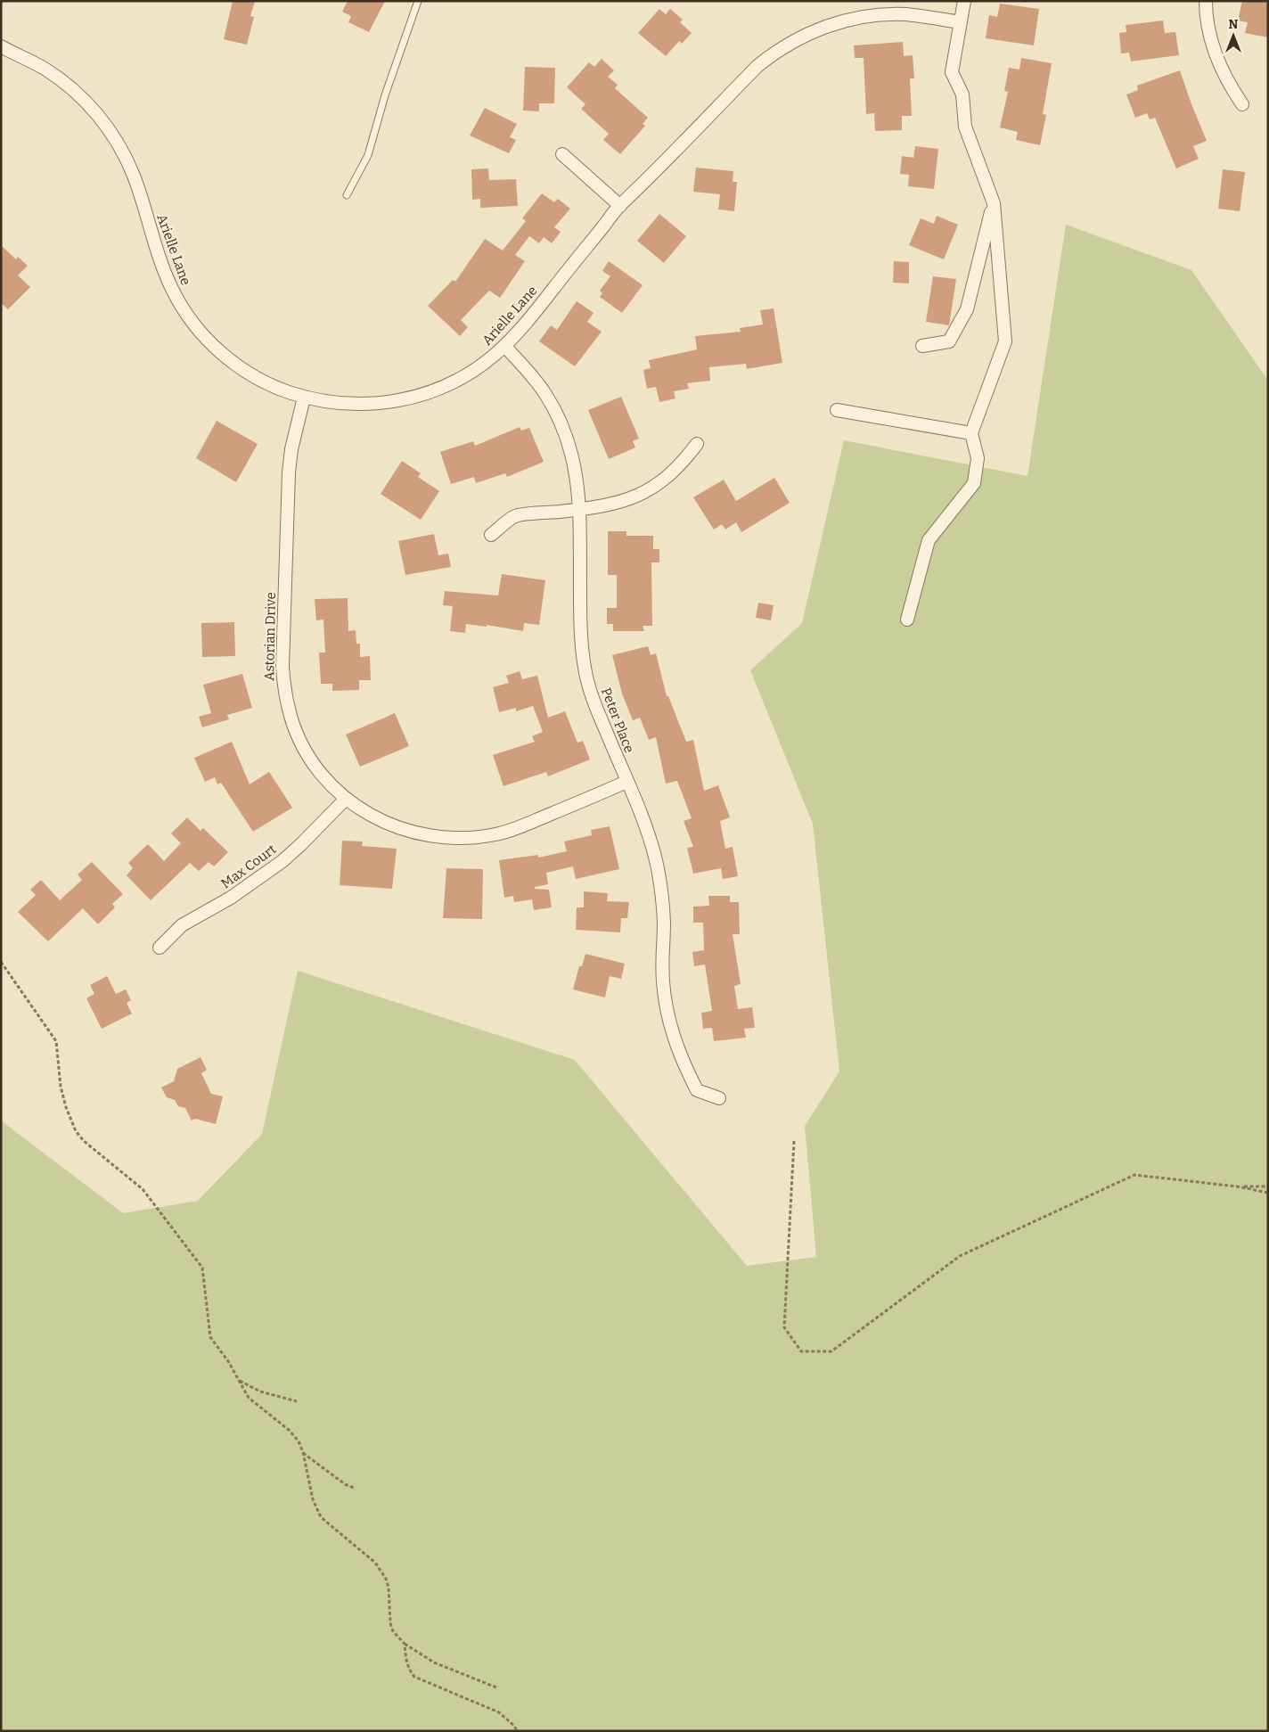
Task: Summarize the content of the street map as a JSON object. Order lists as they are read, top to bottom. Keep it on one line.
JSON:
{"streets":{"street":["Arielle Lane","Astorian Drive","Peter Place","Max Court"]},"crossings":[["Arielle Lane","Astorian Drive"],["Arielle Lane","Peter Place"],["Astorian Drive","Peter Place"],["Astorian Drive","Max Court"]],"north":"top"}
